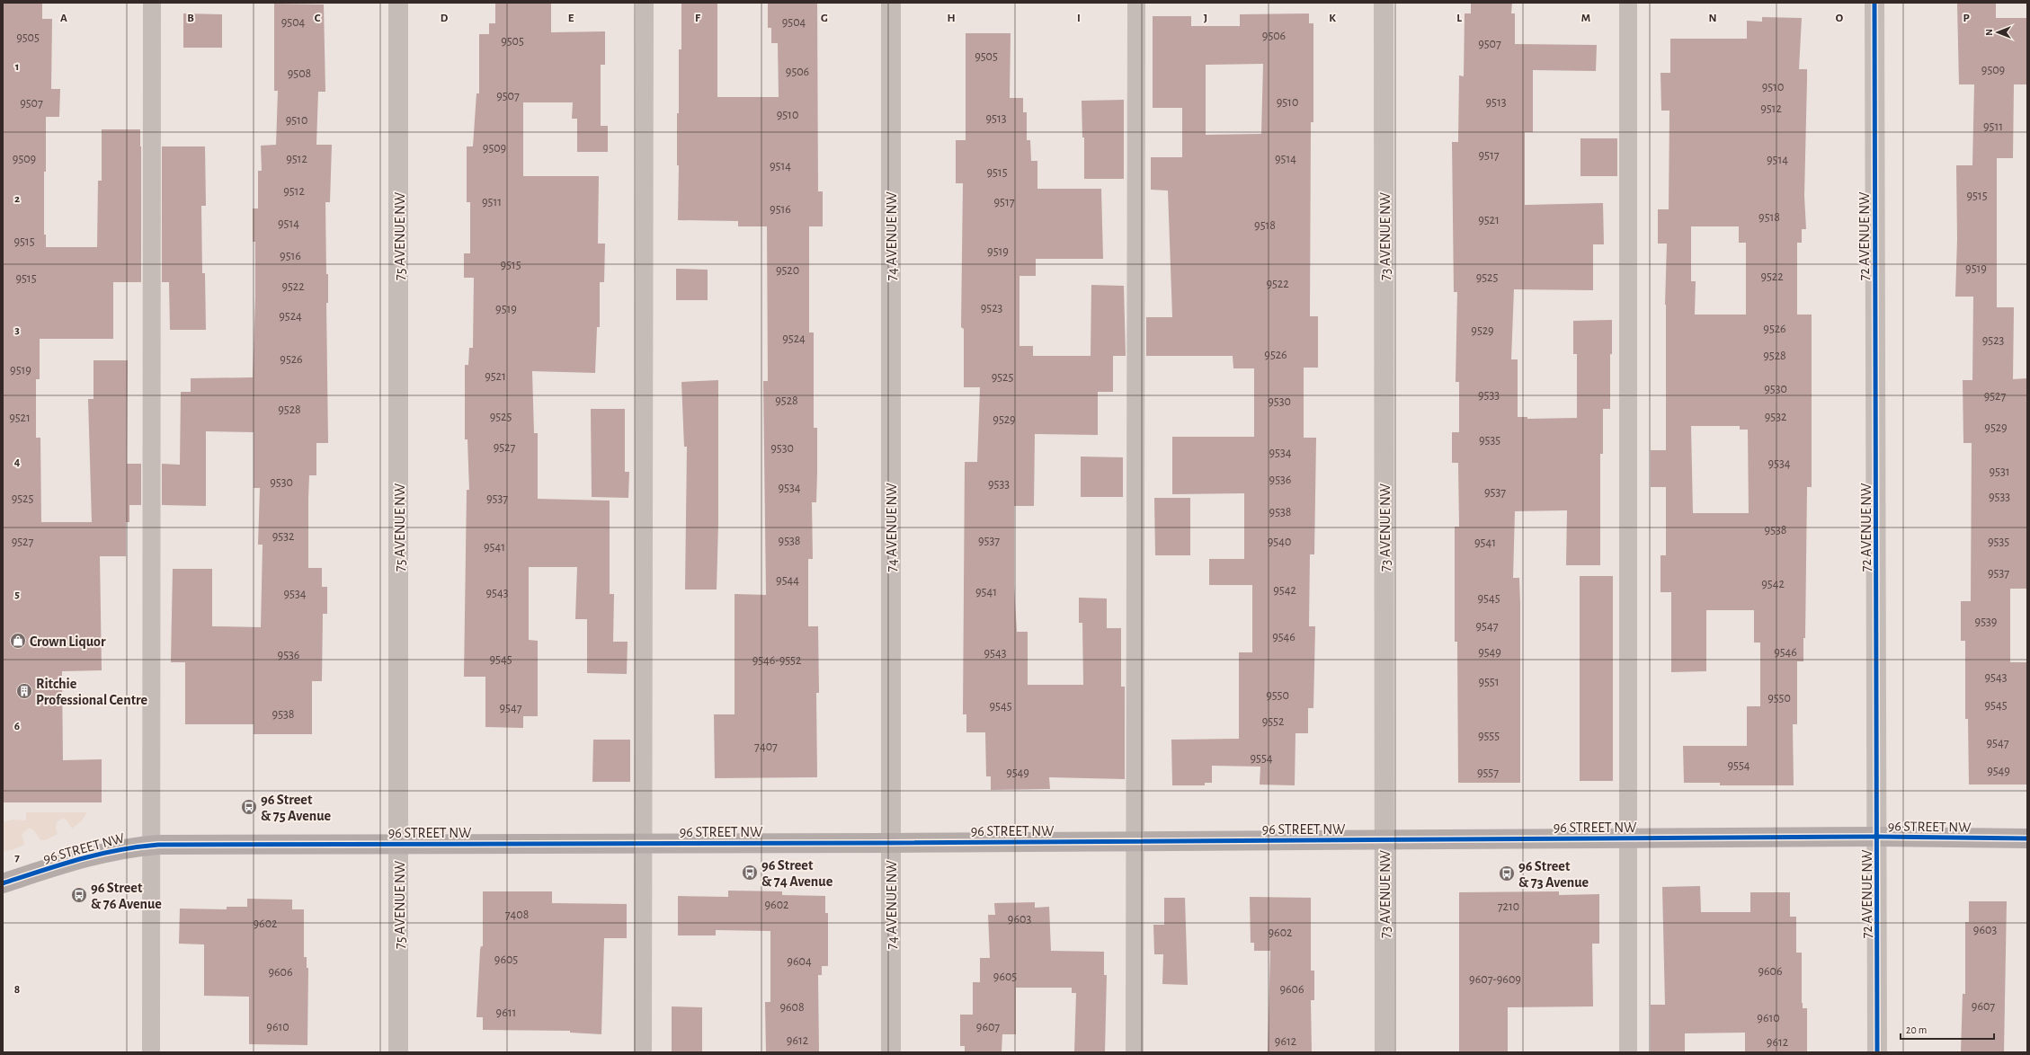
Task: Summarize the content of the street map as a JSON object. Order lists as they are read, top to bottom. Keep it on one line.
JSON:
{"streets":{"street":["75 AVENUE NW","74 AVENUE NW","73 AVENUE NW","72 AVENUE NW","96 STREET NW"]},"crossings":[["75 AVENUE NW","96 STREET NW"],["74 AVENUE NW","96 STREET NW"],["73 AVENUE NW","96 STREET NW"],["72 AVENUE NW","96 STREET NW"]],"places":{"shop":["Crown Liquor"],"building":["Ritchie Professional Centre"],"bus stop":["96 Street & 75 Avenue","96 Street & 74 Avenue","96 Street & 73 Avenue","96 Street & 76 Avenue"]},"house_numbers":["9504","9504","9506","9505","9505","9507","9505","9509","9506","9508","9510","9507","9510","9513","9507","9512","9510","9513","9510","9511","9509","9517","9509","9512","9514","9514","9514","9515","9512","9515","9511","9517","9516","9518","9521","9514","9518","9515","9519","9516","9515","9519","9520","9522","9525","9515","9522","9522","9523","9519","9524","9526","9529","9524","9523","9526","9528","9526","9519","9521","9525","9530","9533","9527","9528","9530","9528","9525","9532","9521","9529","9529","9535","9527","9530","9534","9534","9531","9536","9530","9533","9534","9537","9533","9525","9537","9538","9538","9532","9538","9537","9527","9540","9535","9541","9541","9537","9544","9542","9542","9541","9543","9534","9545","9539","9547","9546","9549","9546","9543","9536","9545","9546-9552","9543","9551","9550","9550","9545","9545","9547","9538","9552","9555","9547","7407","9554","9554","9549","9549","9557","9602","7210","7408","9603","9602","9603","9602","9605","9604","9606","9606","9605","9607-9609","9606","9607","9608","9611","9610","9610","9607","9612","9612","9612"],"scale_bar":"20 m","north":"left","grid":{"columns":["A","B","C","D","E","F","G","H","I","J","K","L","M","N","O","P"],"rows":["1","2","3","4","5","6","7","8"]}}
